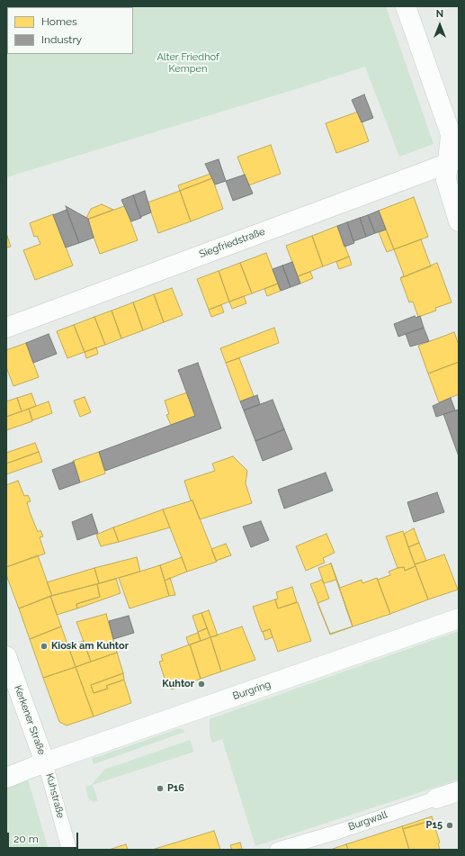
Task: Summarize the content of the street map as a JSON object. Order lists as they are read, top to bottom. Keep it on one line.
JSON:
{"streets":{"street":["Siegfriedstraße","Burgring","Kerkener Straße","Kuhstraße","Burgwall"]},"crossings":[["Burgring","Kerkener Straße"],["Burgring","Kuhstraße"],["Kerkener Straße","Kuhstraße"]],"parks":["Alter Friedhof Kempen"],"places":["Kiosk am Kuhtor","Kuhtor","P16","P15"],"legend":["Homes","Industry"],"scale_bar":"20 m","north":"top"}
